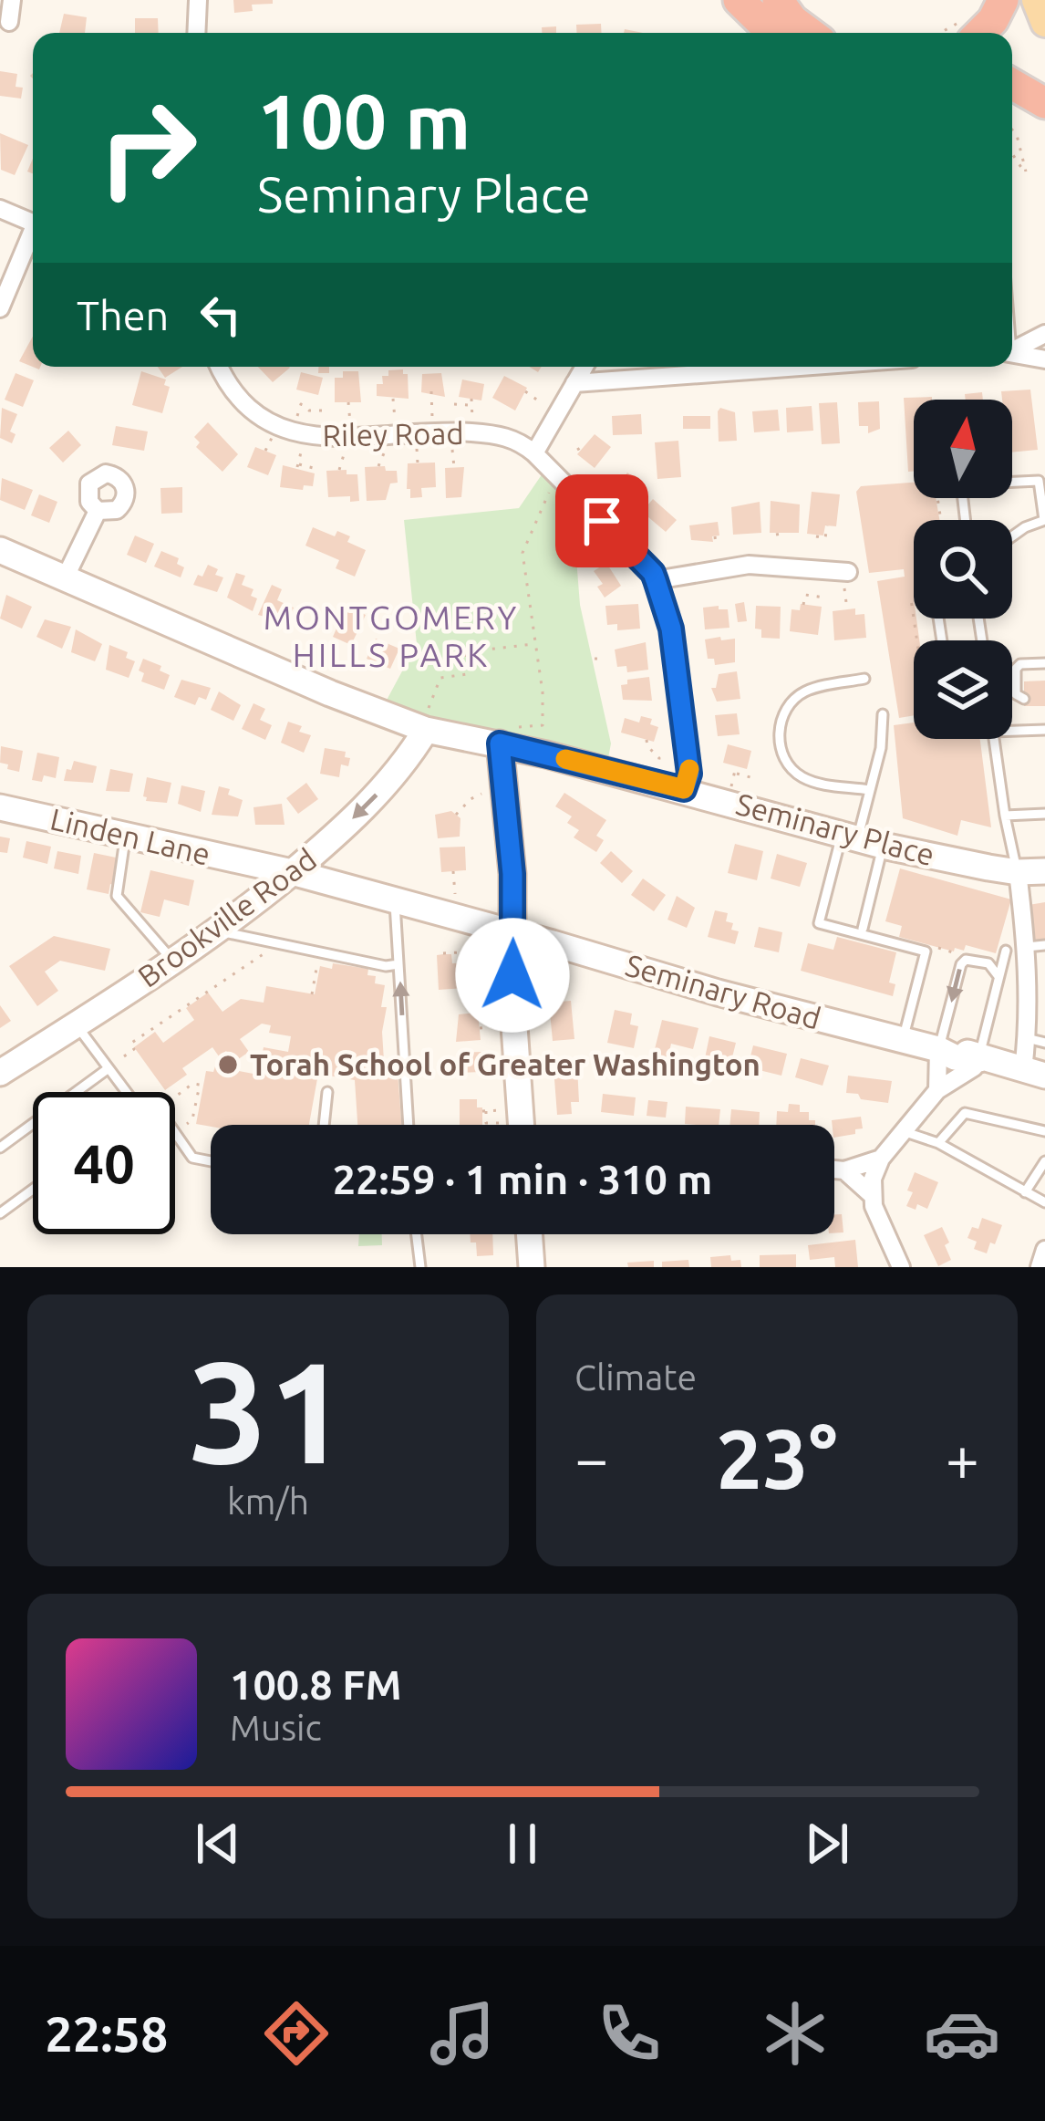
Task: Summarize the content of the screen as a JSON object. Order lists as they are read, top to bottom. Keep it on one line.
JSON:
{"streets":{"street":["Riley Road","Seminary Place","Linden Lane","Brookville Road","Seminary Road"]},"crossings":[["Linden Lane","Brookville Road"],["Linden Lane","Seminary Road"]],"one_way":["Brookville Road"],"districts":["MONTGOMERY HILLS PARK"],"places":["Torah School of Greater Washington"],"north":"top","page":{"turn":["100 m","Seminary Place"],"then":"Then","limit":"40","trip":"22:59 · 1 min · 310 m","tile":[["31","km/h"],"Climate"],"heat":["−","23°","+"],"song":["100.8 FM","Music"],"tabs":"22:58"}}
